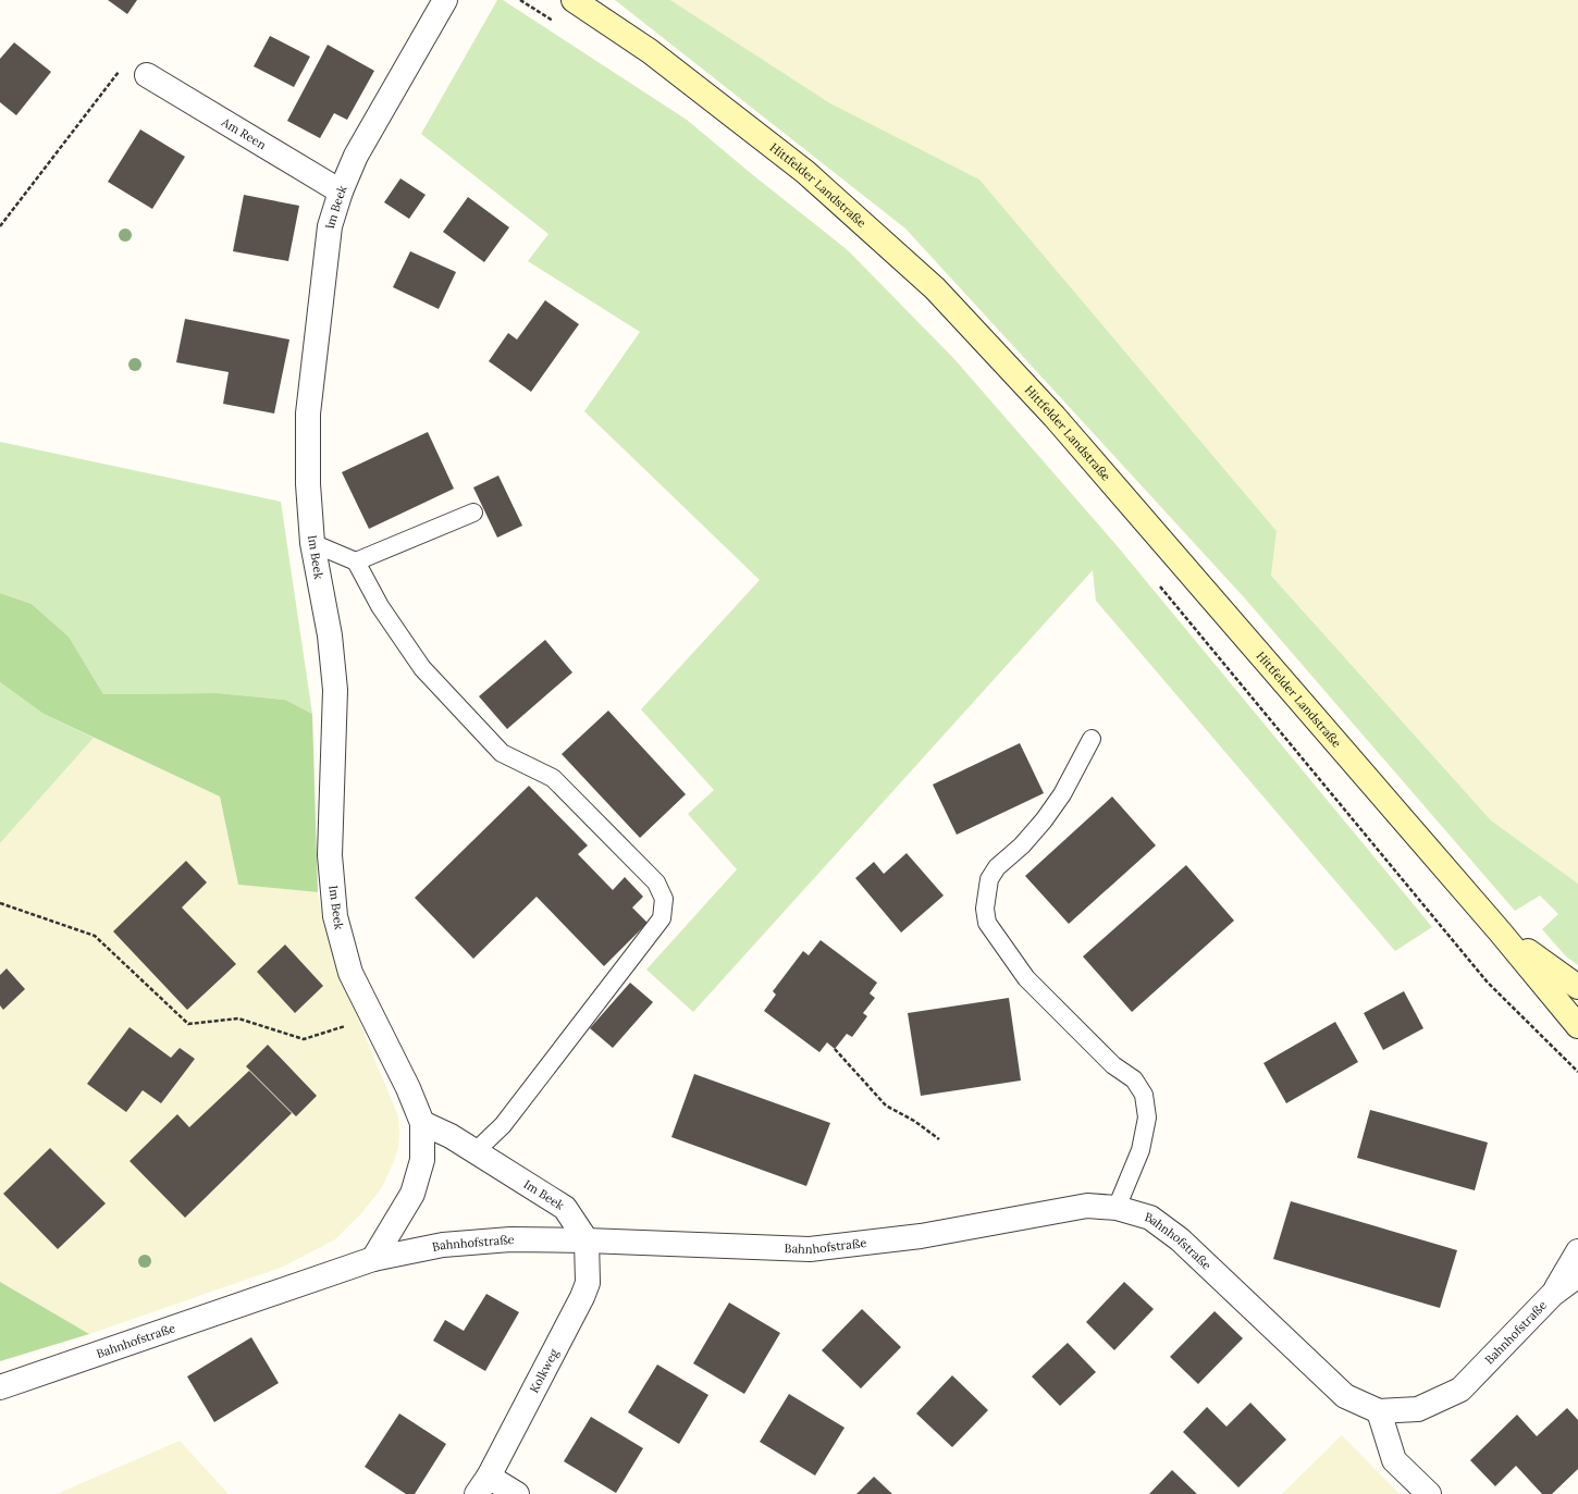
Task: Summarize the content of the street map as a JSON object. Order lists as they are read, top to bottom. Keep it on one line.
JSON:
{"streets":{"main road":["Hittfelder Landstraße"],"street":["Am Reen","Im Beek","Bahnhofstraße","Kolkweg"]},"crossings":[["Am Reen","Im Beek"],["Im Beek","Bahnhofstraße"],["Im Beek","Kolkweg"],["Bahnhofstraße","Kolkweg"]]}
